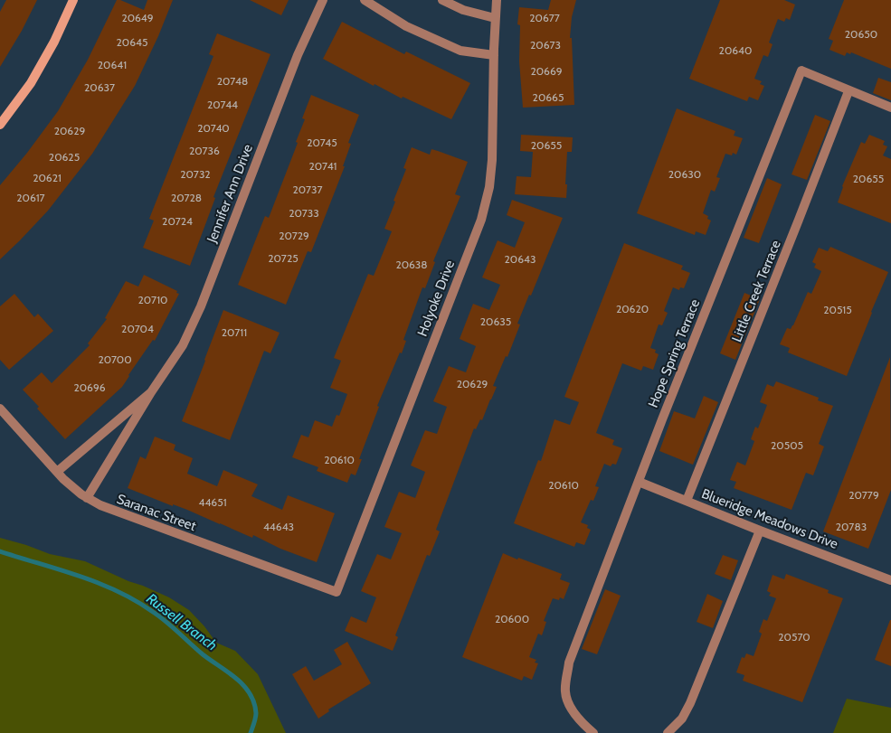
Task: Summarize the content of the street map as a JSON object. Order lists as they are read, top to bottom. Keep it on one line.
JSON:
{"streets":{"street":["Jennifer Ann Drive","Little Creek Terrace","Holyoke Drive","Hope Spring Terrace","Saranac Street","Blueridge Meadows Drive"]},"crossings":[["Jennifer Ann Drive","Saranac Street"],["Little Creek Terrace","Hope Spring Terrace"],["Little Creek Terrace","Blueridge Meadows Drive"],["Holyoke Drive","Saranac Street"],["Hope Spring Terrace","Blueridge Meadows Drive"]],"water":["Russell Branch"],"house_numbers":["20649","20677","20650","20645","20673","20640","20641","20669","20748","20637","20665","20744","20740","20629","20745","20655","20736","20625","20741","20732","20630","20621","20655","20737","20617","20728","20733","20724","20729","20725","20643","20638","20710","20620","20515","20635","20704","20711","20700","20629","20696","20505","20610","20610","20779","44651","44643","20783","20600","20570"]}
